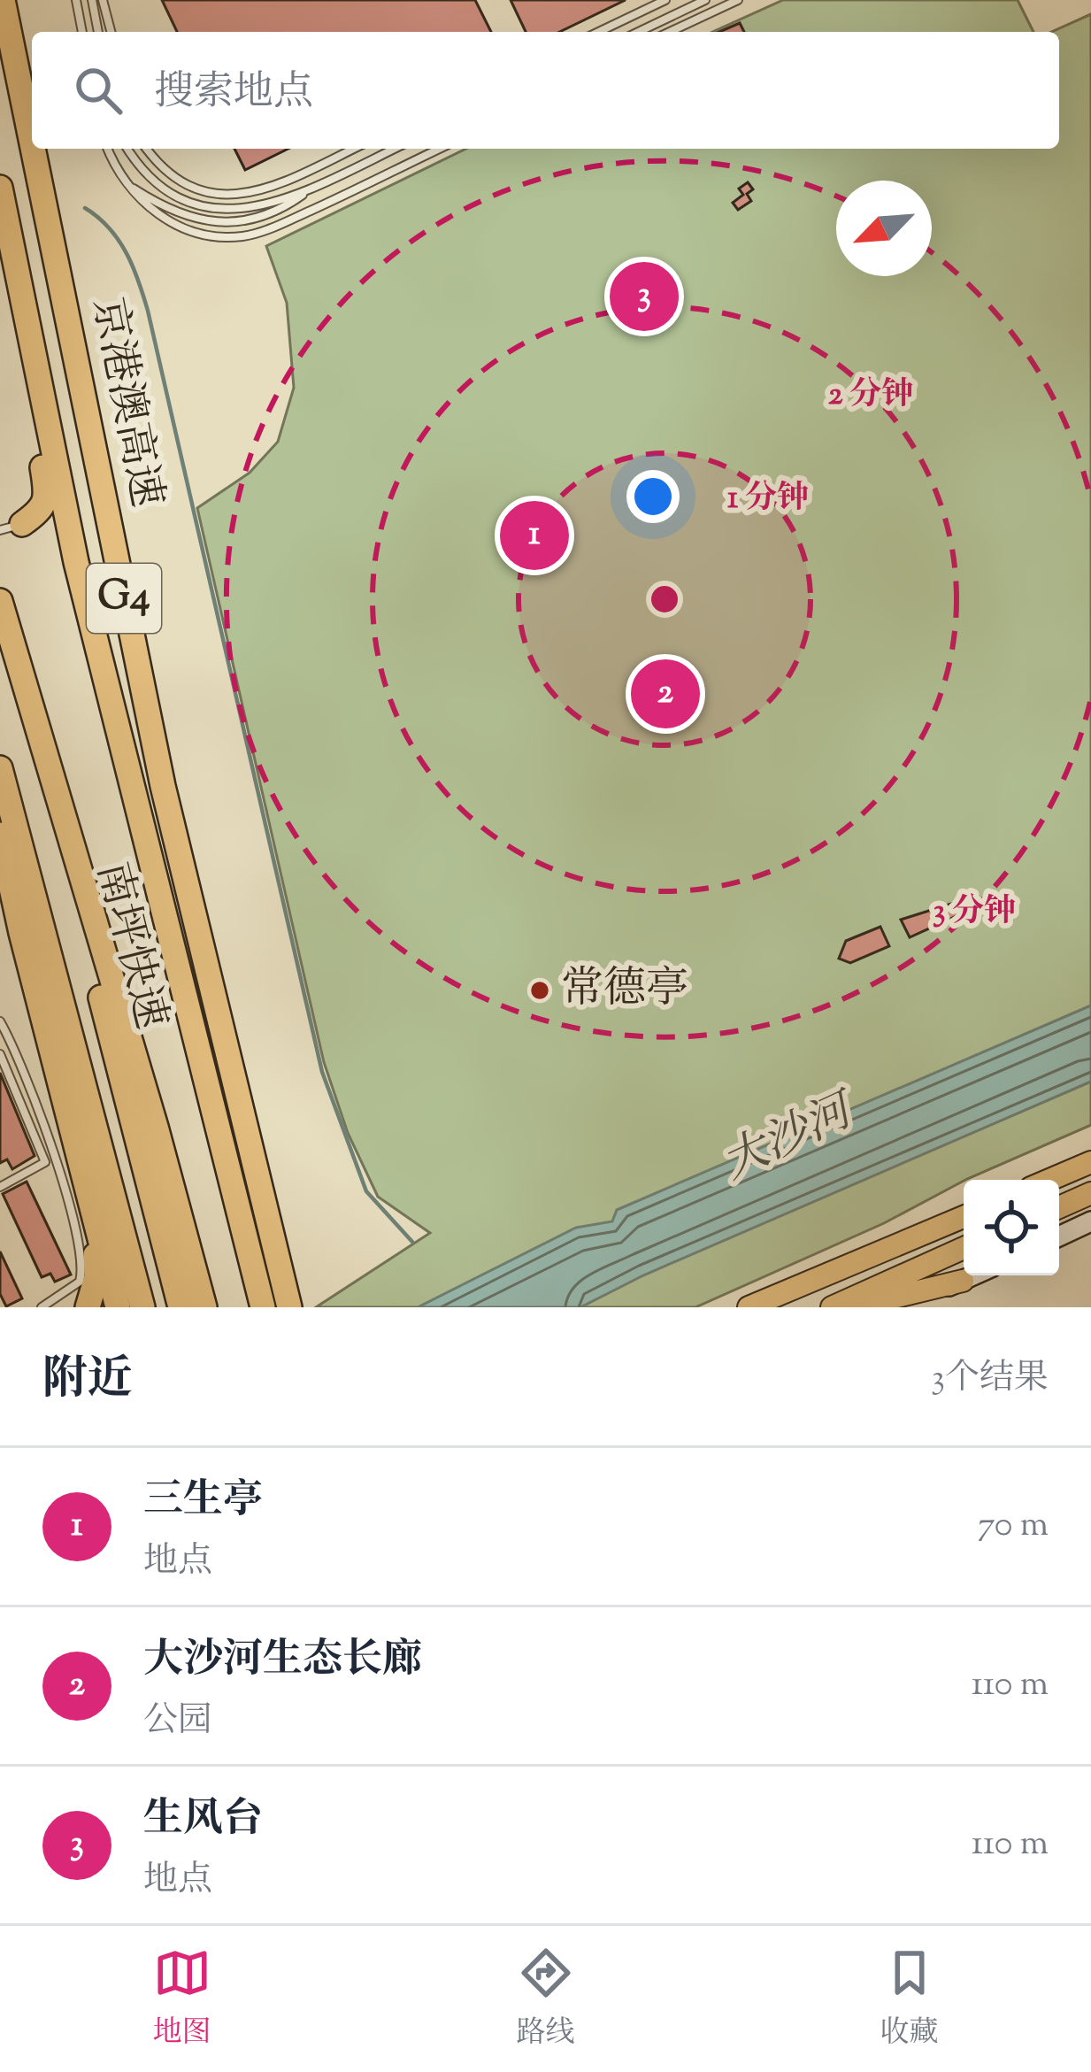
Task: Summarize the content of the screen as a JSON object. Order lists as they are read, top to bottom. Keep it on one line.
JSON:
{"streets":{"highway":["京港澳高速","G4","南坪快速"]},"water":["大沙河"],"places":["常德亭"],"north":"bottom left","page":{"search":"搜索地点","pins":["3","1","2"],"heading":["附近","3个结果"],"list":[{"mark":"1","name":"三生亭","note":"地点","value":"70 m"},{"mark":"2","name":"大沙河生态长廊","note":"公园","value":"110 m"},{"mark":"3","name":"生风台","note":"地点","value":"110 m"}],"nav":["地图","路线","收藏"]},"rings":["2 分钟","1 分钟","3 分钟"]}
